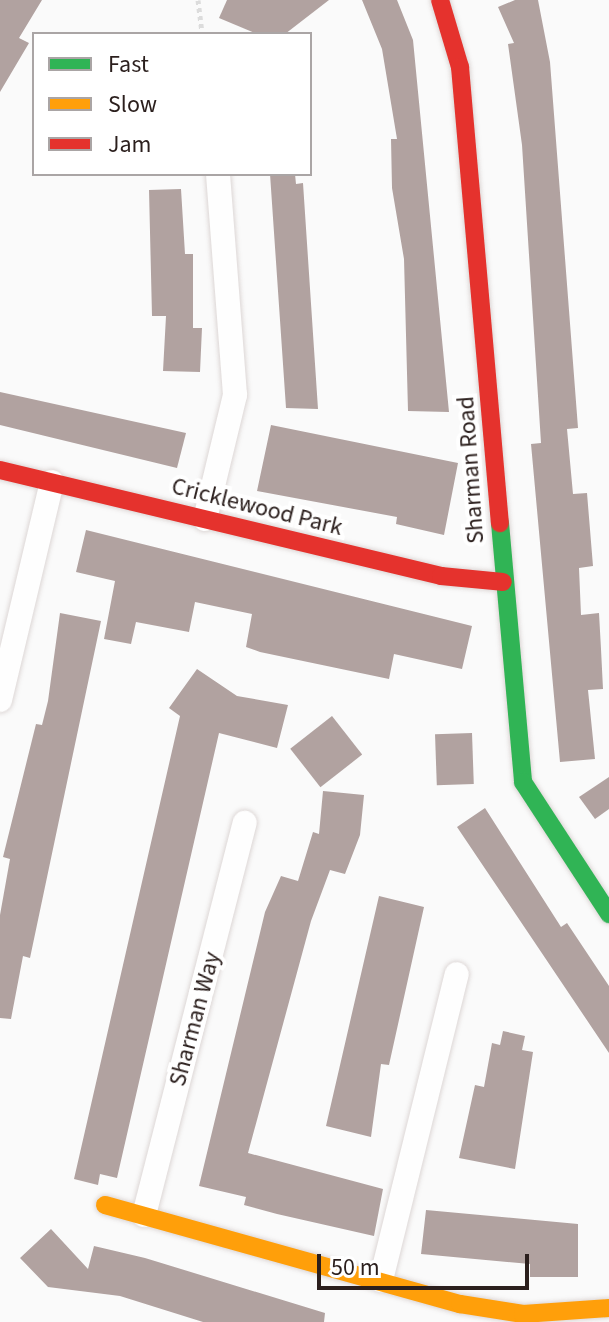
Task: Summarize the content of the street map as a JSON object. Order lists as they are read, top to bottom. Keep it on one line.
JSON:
{"streets":{"street":["Sharman Road","Cricklewood Park","Sharman Way"]},"crossings":[["Sharman Road","Cricklewood Park"]],"legend":["Fast","Slow","Jam"],"scale_bar":"50 m"}
